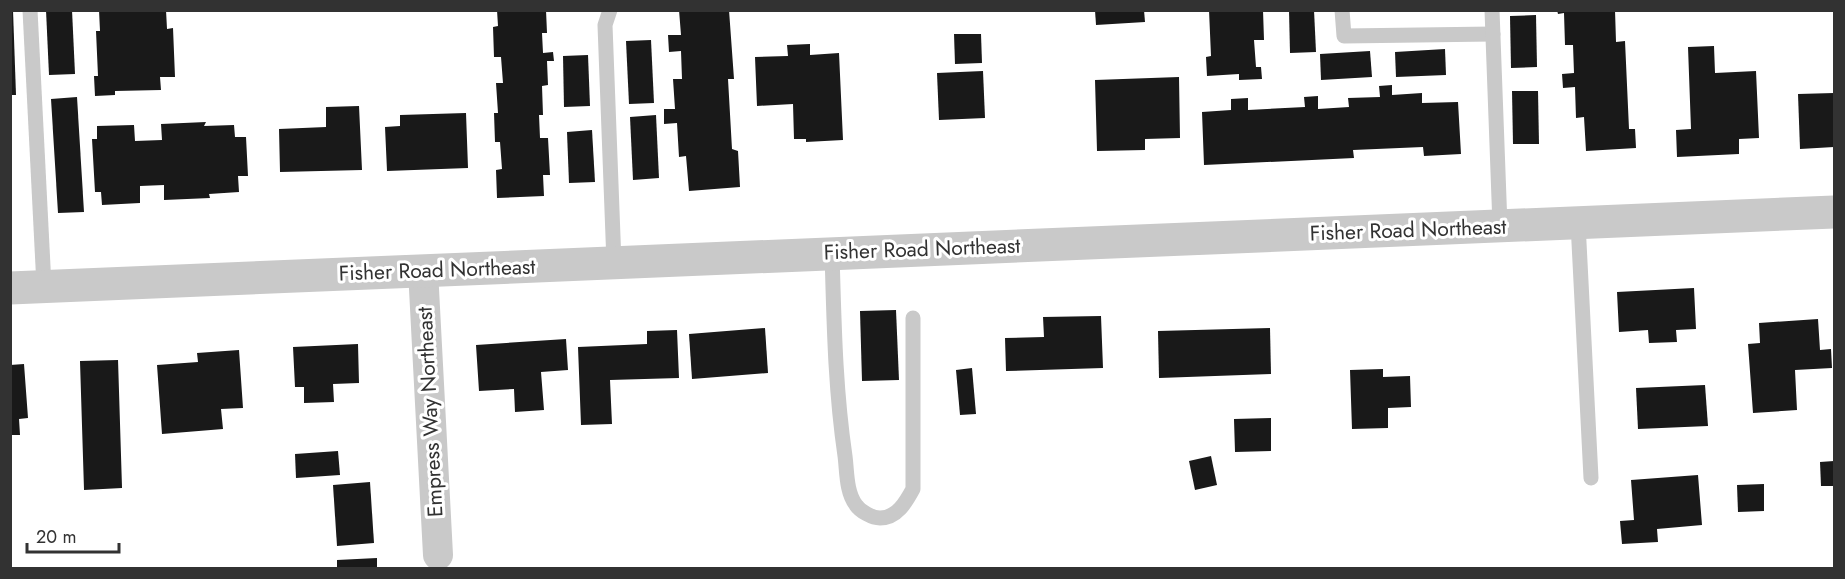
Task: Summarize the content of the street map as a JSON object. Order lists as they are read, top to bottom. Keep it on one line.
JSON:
{"streets":{"street":["Fisher Road Northeast","Empress Way Northeast"]},"crossings":[["Fisher Road Northeast","Empress Way Northeast"]],"scale_bar":"20 m"}
